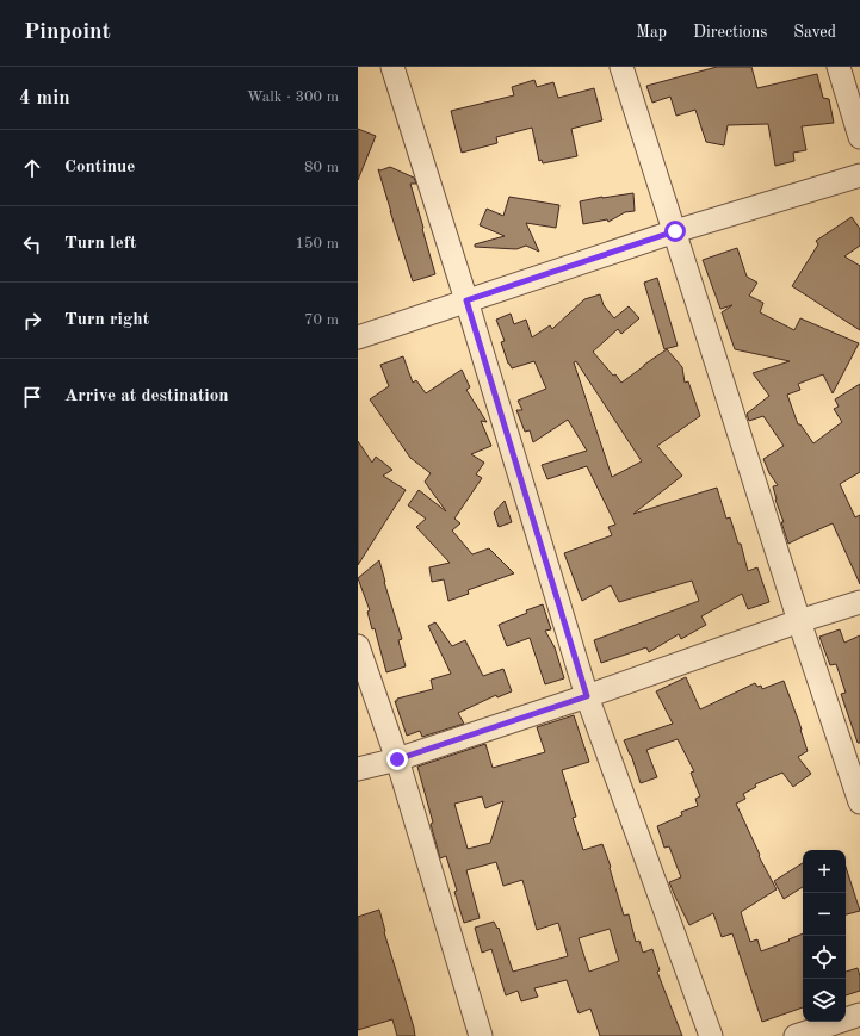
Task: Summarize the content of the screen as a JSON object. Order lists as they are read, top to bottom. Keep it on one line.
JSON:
{"page":{"header":"Pinpoint","nav":["Map","Directions","Saved"],"heading":["4 min","Walk · 300 m"],"list":[["Continue","80 m"],["Turn left","150 m"],["Turn right","70 m"],"Arrive at destination"],"map_buttons":["+","−"]}}
